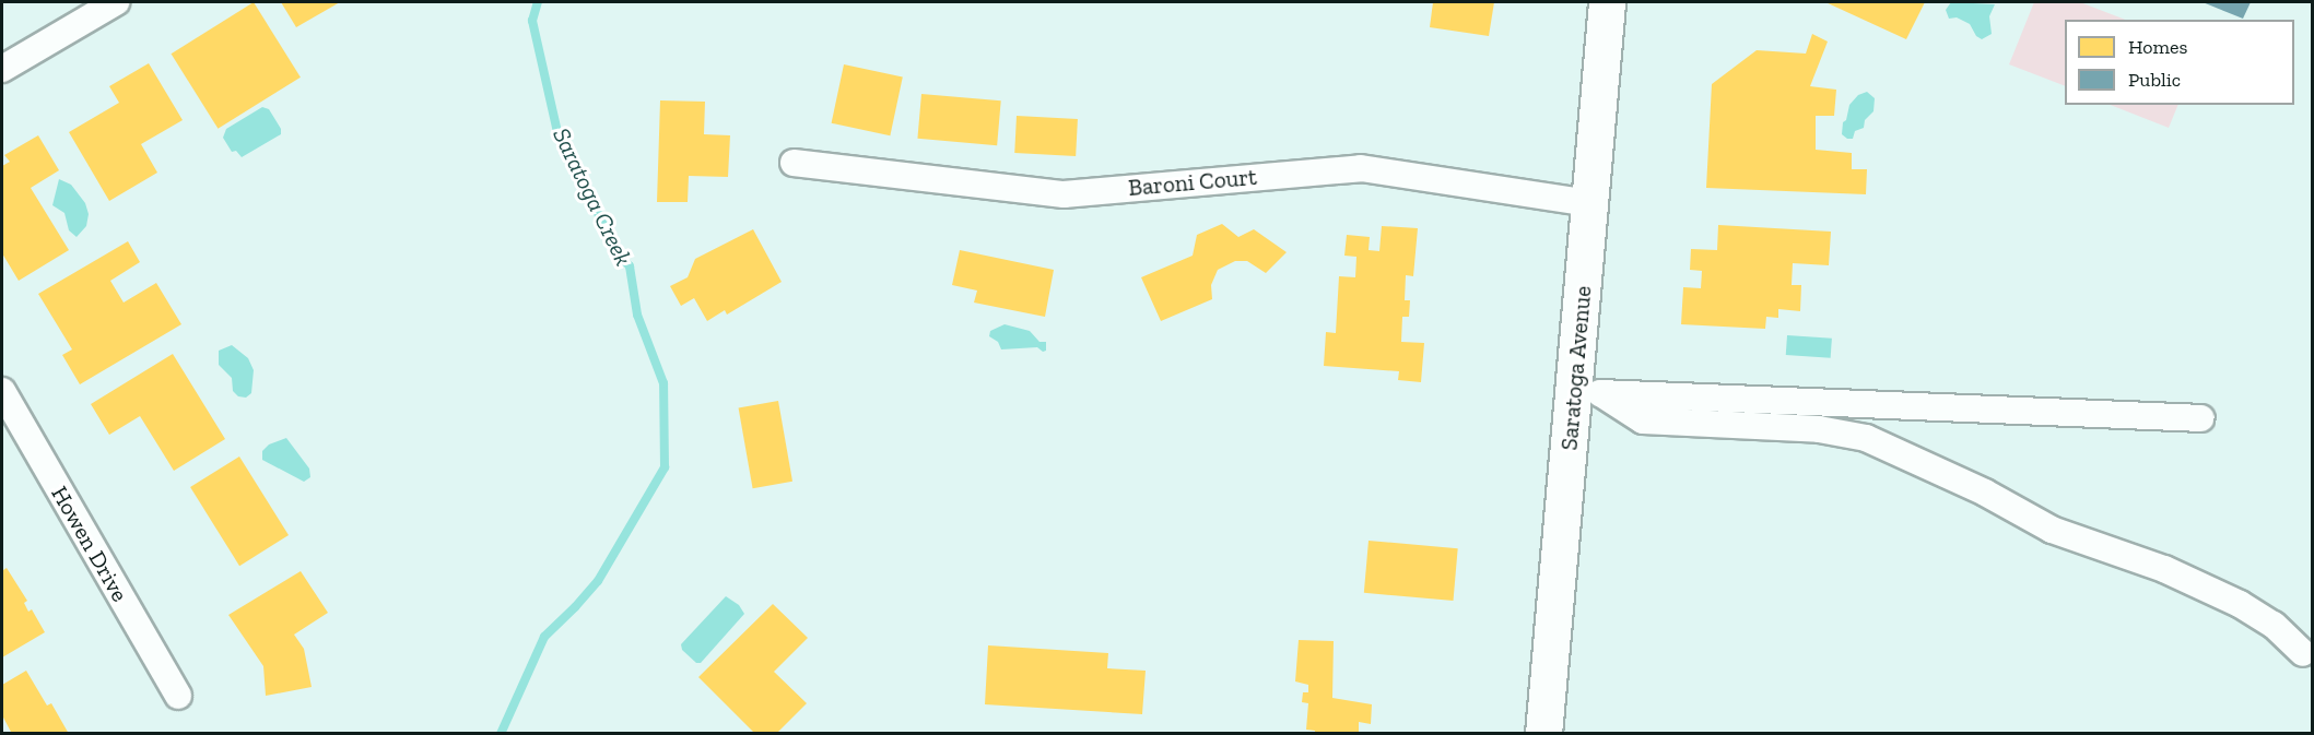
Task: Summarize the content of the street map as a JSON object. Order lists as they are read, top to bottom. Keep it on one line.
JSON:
{"streets":{"main road":["Saratoga Avenue"],"street":["Baroni Court","Howen Drive"]},"crossings":[["Baroni Court","Saratoga Avenue"]],"water":["Saratoga Creek"],"legend":["Homes","Public"]}
